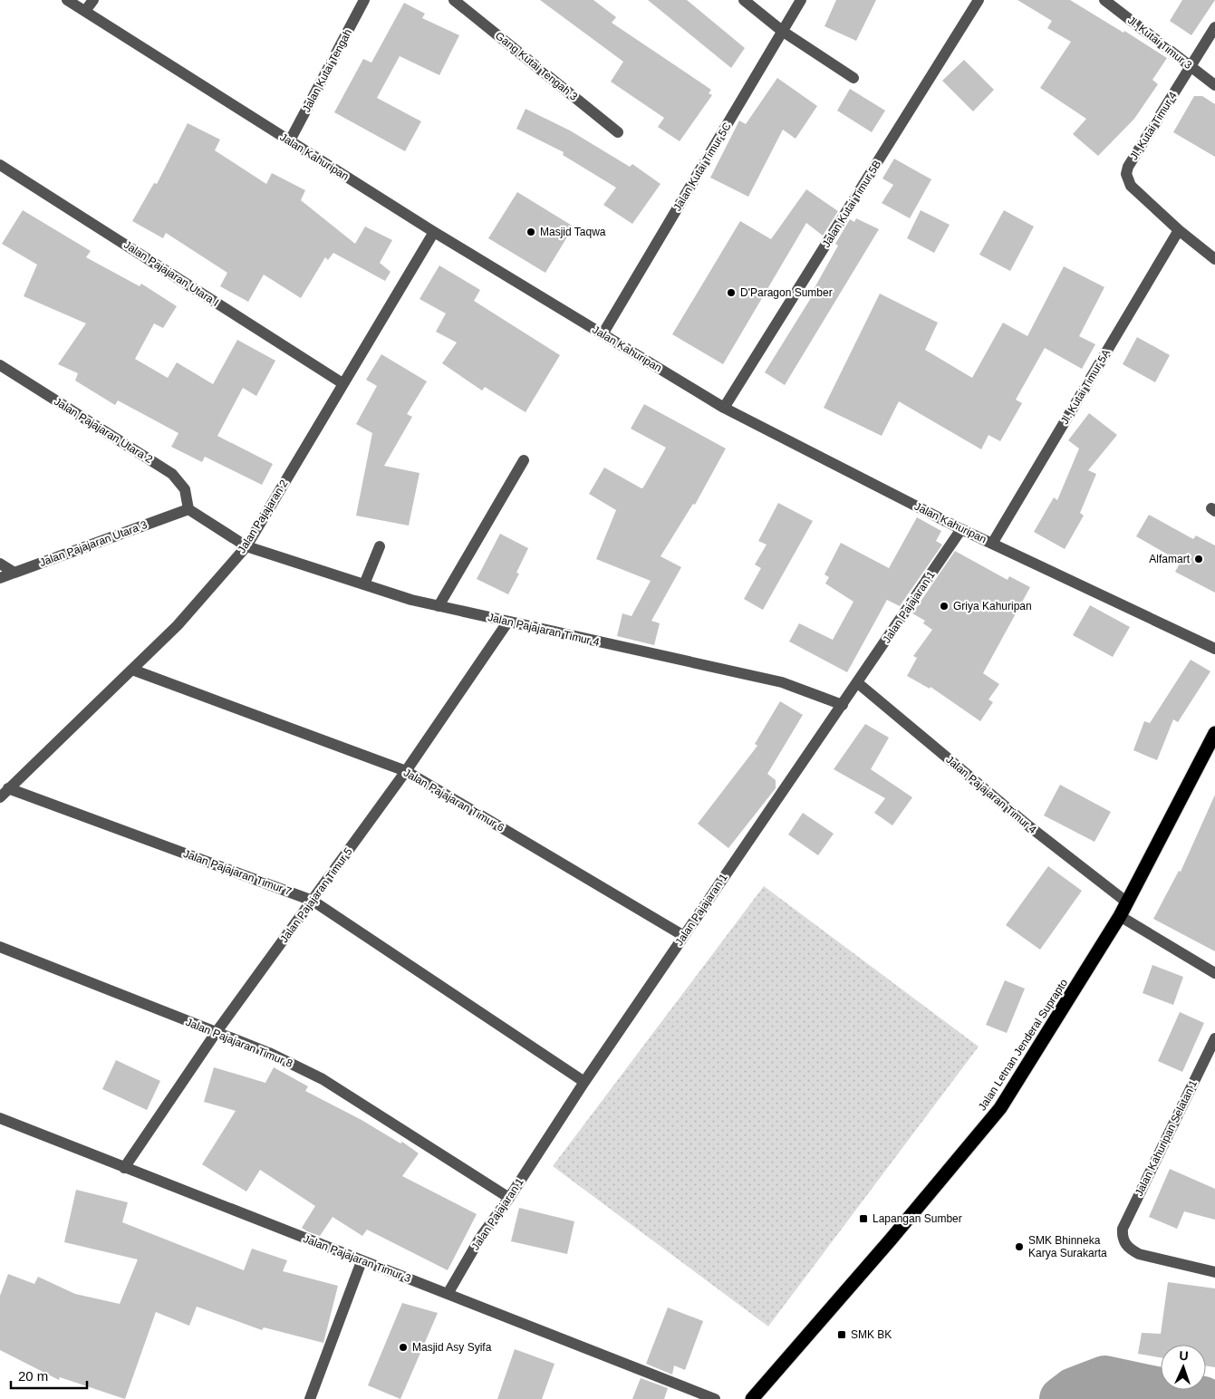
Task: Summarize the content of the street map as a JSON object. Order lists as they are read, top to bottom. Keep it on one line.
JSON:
{"streets":{"highway":["Jalan Letnan Jenderal Suprapto"],"street":["Jl. Kutai Timur 3","Gang Kutai Tengah 3","Jalan Kutai Tengah","Jl. Kutai Timur 4","Jalan Kahuripan","Jalan Kutai Timur 5C","Jalan Kutai Timur 5B","Jalan Pajajaran Utara I","Jl. Kutai Timur 5A","Jalan Pajajaran Utara 2","Jalan Pajajaran 2","Jalan Pajajaran Utara 3","Jalan Pajajaran 1","Jalan Pajajaran Timur 4","Jalan Pajajaran Timur 6","Jalan Pajajaran Timur 7","Jalan Pajajaran Timur 5","Jalan Pajajaran Timur 8","Jalan Kahuripan Selatan 1","Jalan Pajajaran Timur 3"]},"crossings":[["Jl. Kutai Timur 3","Jl. Kutai Timur 4"],["Jalan Kutai Tengah","Jalan Kahuripan"],["Jl. Kutai Timur 4","Jl. Kutai Timur 5A"],["Jalan Kahuripan","Jalan Kutai Timur 5C"],["Jalan Kahuripan","Jalan Kutai Timur 5B"],["Jalan Kahuripan","Jl. Kutai Timur 5A"],["Jalan Kahuripan","Jalan Pajajaran 2"],["Jalan Kahuripan","Jalan Pajajaran 1"],["Jalan Pajajaran Utara I","Jalan Pajajaran 2"],["Jalan Pajajaran Utara 2","Jalan Pajajaran Utara 3"],["Jalan Pajajaran Utara 2","Jalan Pajajaran Timur 4"],["Jalan Pajajaran 2","Jalan Pajajaran Timur 4"],["Jalan Pajajaran 2","Jalan Pajajaran Timur 6"],["Jalan Pajajaran 2","Jalan Pajajaran Timur 7"],["Jalan Pajajaran Utara 3","Jalan Pajajaran Timur 4"],["Jalan Pajajaran 1","Jalan Pajajaran Timur 4"],["Jalan Pajajaran 1","Jalan Pajajaran Timur 6"],["Jalan Pajajaran 1","Jalan Pajajaran Timur 7"],["Jalan Pajajaran 1","Jalan Pajajaran Timur 8"],["Jalan Pajajaran 1","Jalan Pajajaran Timur 3"],["Jalan Pajajaran Timur 4","Jalan Pajajaran Timur 5"],["Jalan Pajajaran Timur 4","Jalan Letnan Jenderal Suprapto"],["Jalan Pajajaran Timur 6","Jalan Pajajaran Timur 5"],["Jalan Pajajaran Timur 7","Jalan Pajajaran Timur 5"],["Jalan Pajajaran Timur 5","Jalan Pajajaran Timur 8"],["Jalan Pajajaran Timur 5","Jalan Pajajaran Timur 3"]],"places":{"other":["Masjid Taqwa","D'Paragon Sumber","Alfamart","Griya Kahuripan","SMK Bhinneka Karya Surakarta","Masjid Asy Syifa"],"transit":["Lapangan Sumber","SMK BK"]},"scale_bar":"20 m","north":"top"}
